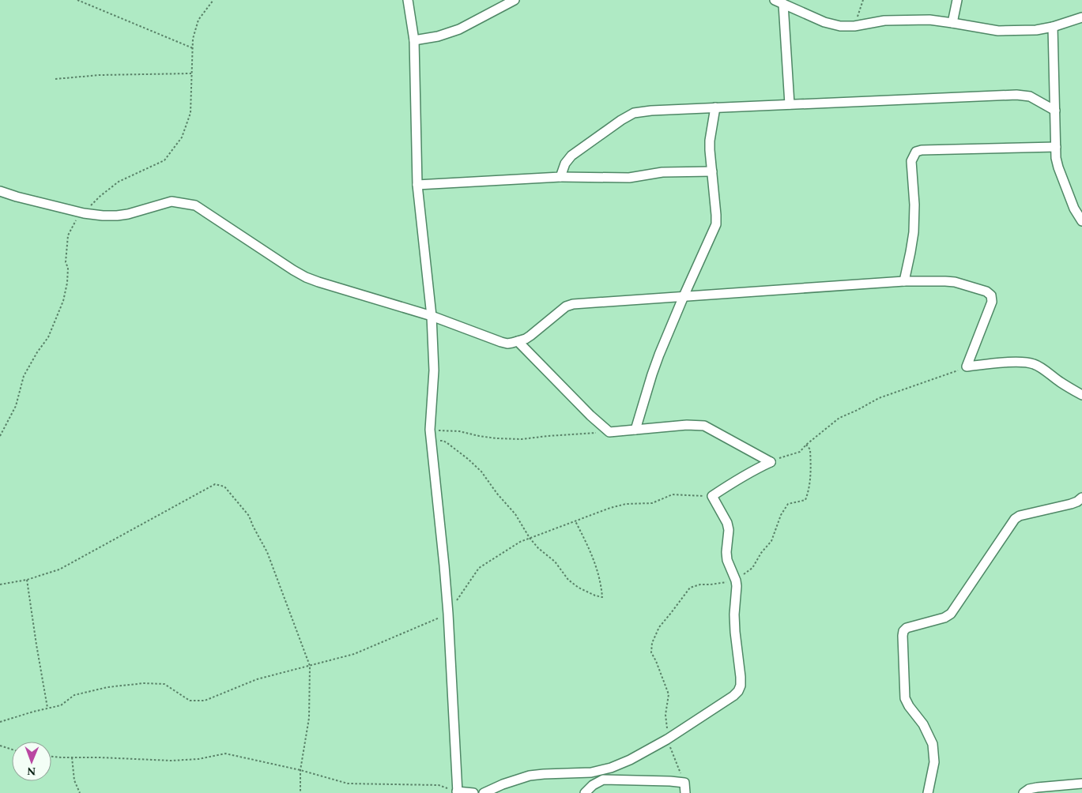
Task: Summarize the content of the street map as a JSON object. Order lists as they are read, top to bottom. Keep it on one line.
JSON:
{"north":"bottom"}
